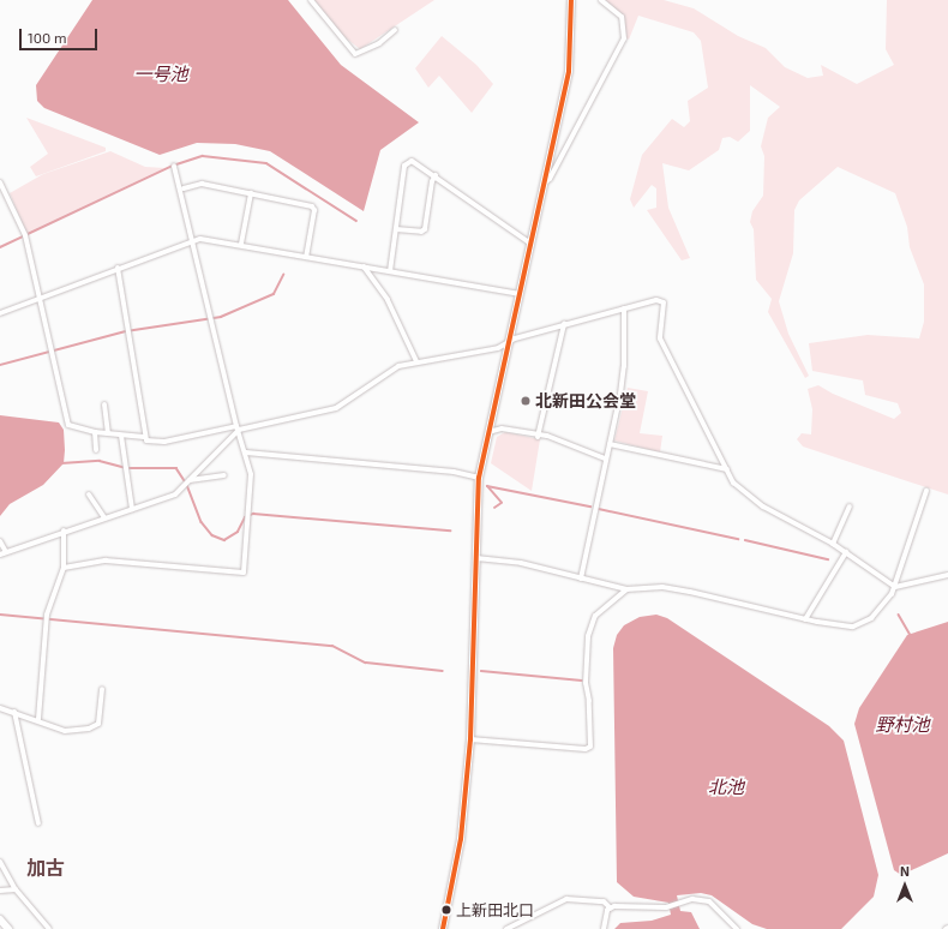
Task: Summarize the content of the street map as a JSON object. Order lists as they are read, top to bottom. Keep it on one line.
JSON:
{"districts":["加古"],"water":["一号池","野村池","北池"],"places":["北新田公会堂","上新田北口"],"scale_bar":"100 m","north":"top"}
